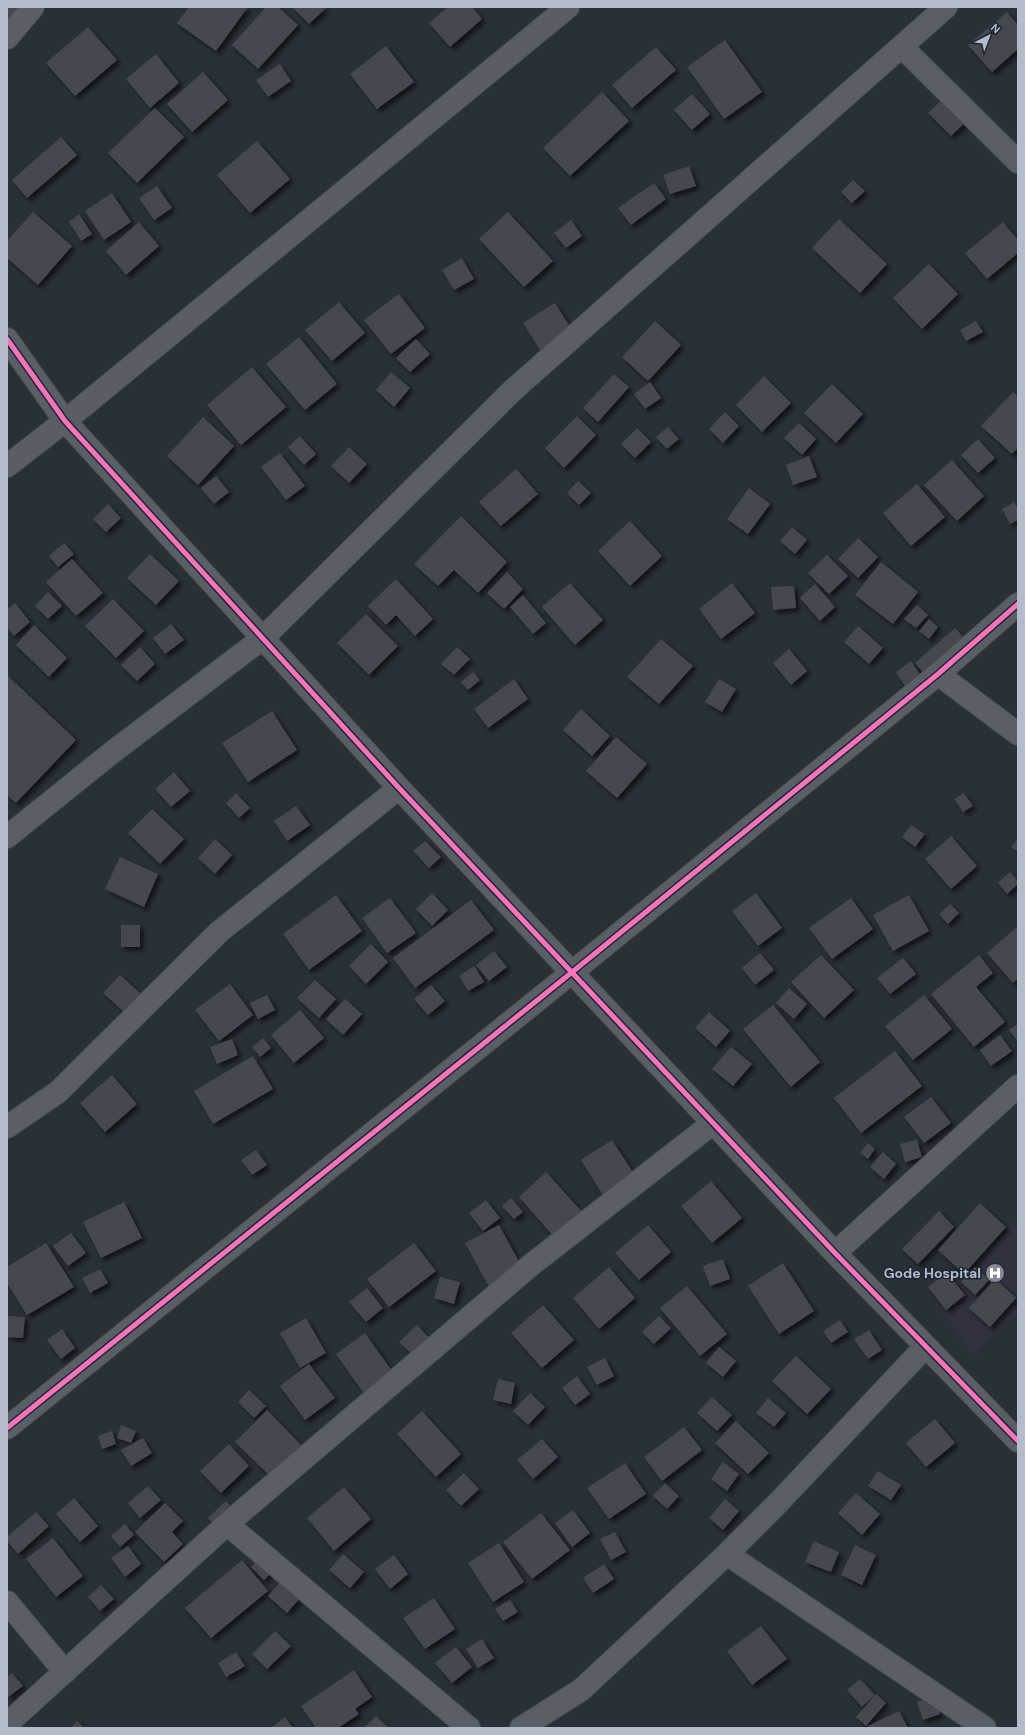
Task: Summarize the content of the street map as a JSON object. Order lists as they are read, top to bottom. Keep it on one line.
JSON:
{"places":{"hospital":["Gode Hospital"]},"north":"top right"}
